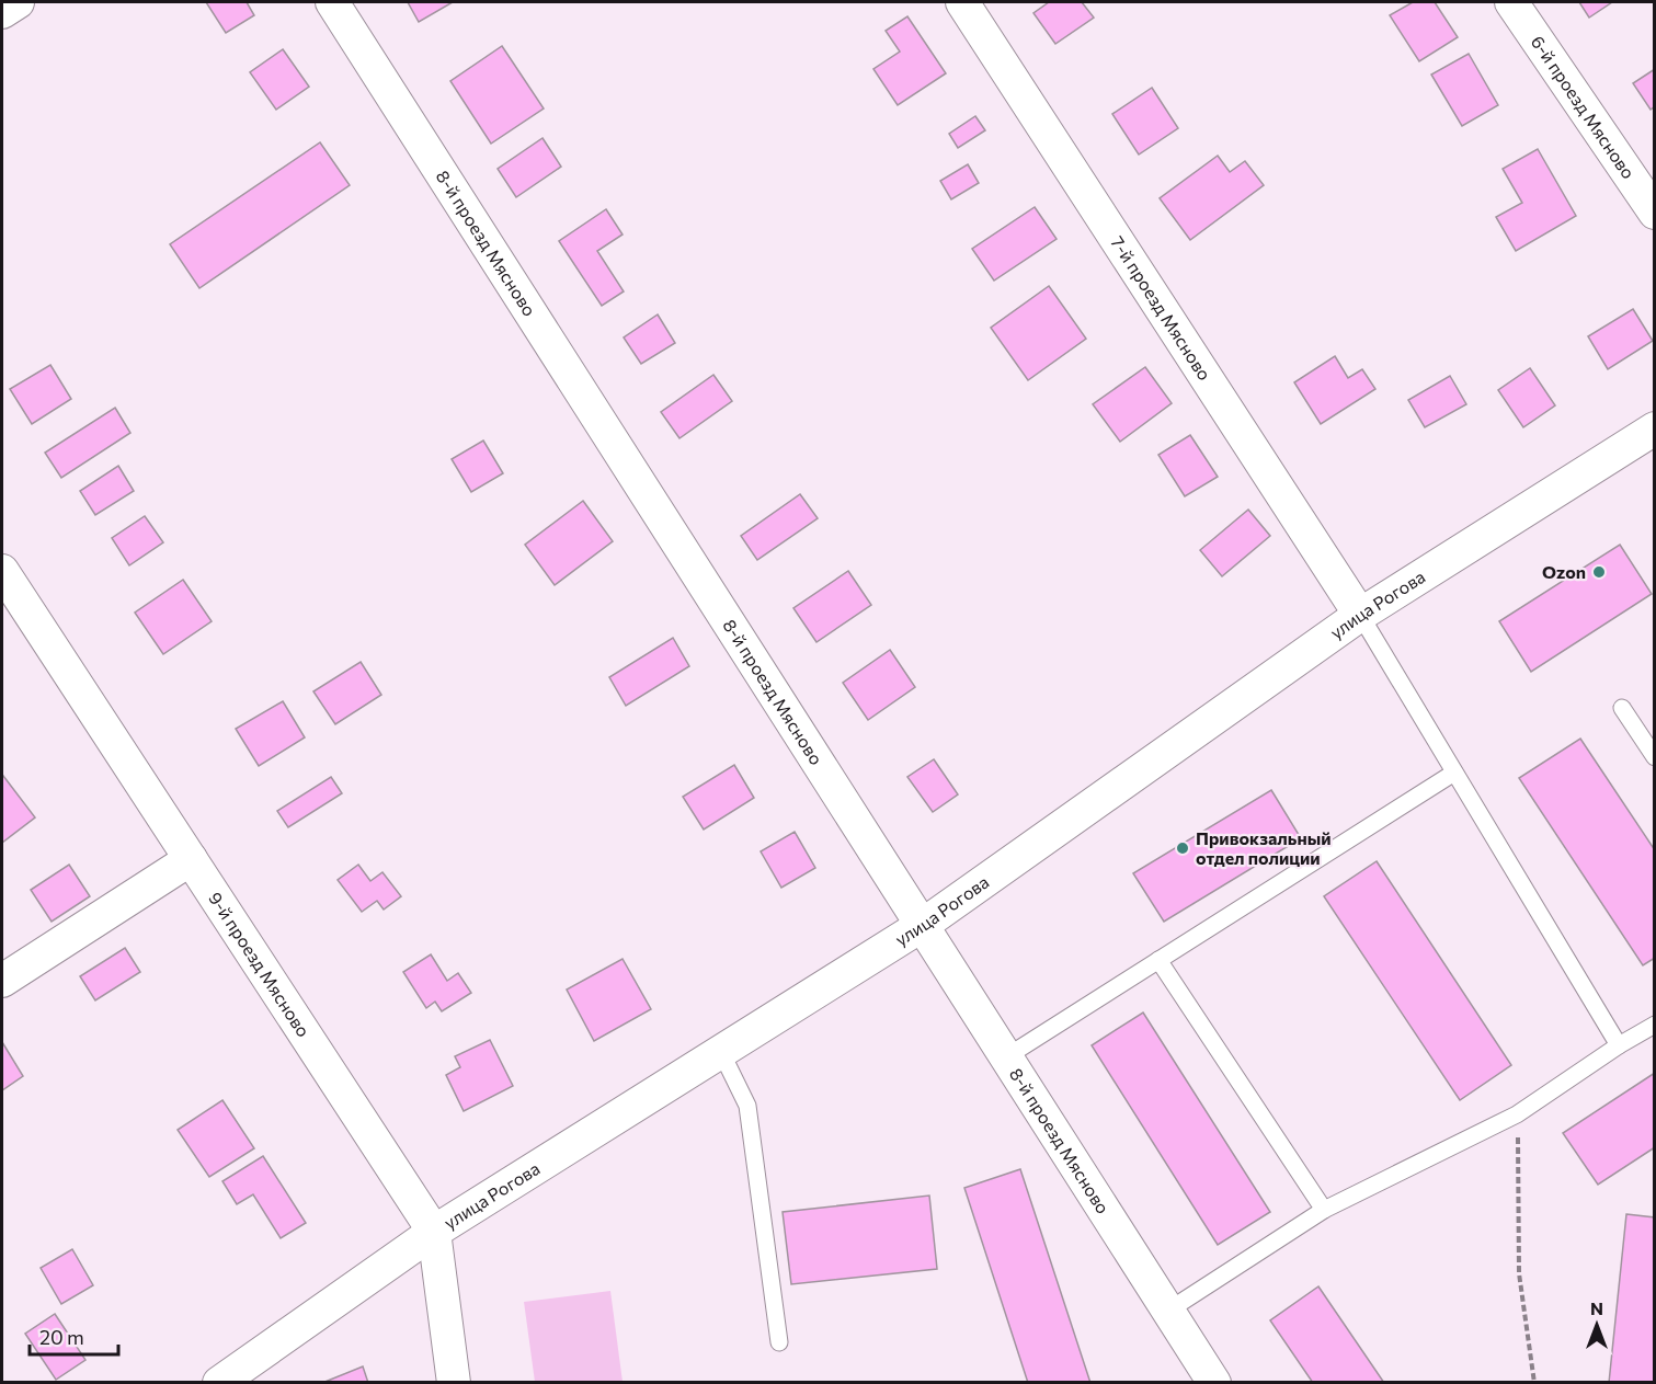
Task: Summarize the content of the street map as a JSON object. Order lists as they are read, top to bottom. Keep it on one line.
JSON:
{"streets":{"street":["6-й проезд Мясново","8-й проезд Мясново","7-й проезд Мясново","улица Рогова","9-й проезд Мясново"]},"crossings":[["8-й проезд Мясново","улица Рогова"],["7-й проезд Мясново","улица Рогова"],["улица Рогова","9-й проезд Мясново"]],"places":["Ozon","Привокзальный отдел полиции"],"scale_bar":"20 m","north":"top"}
